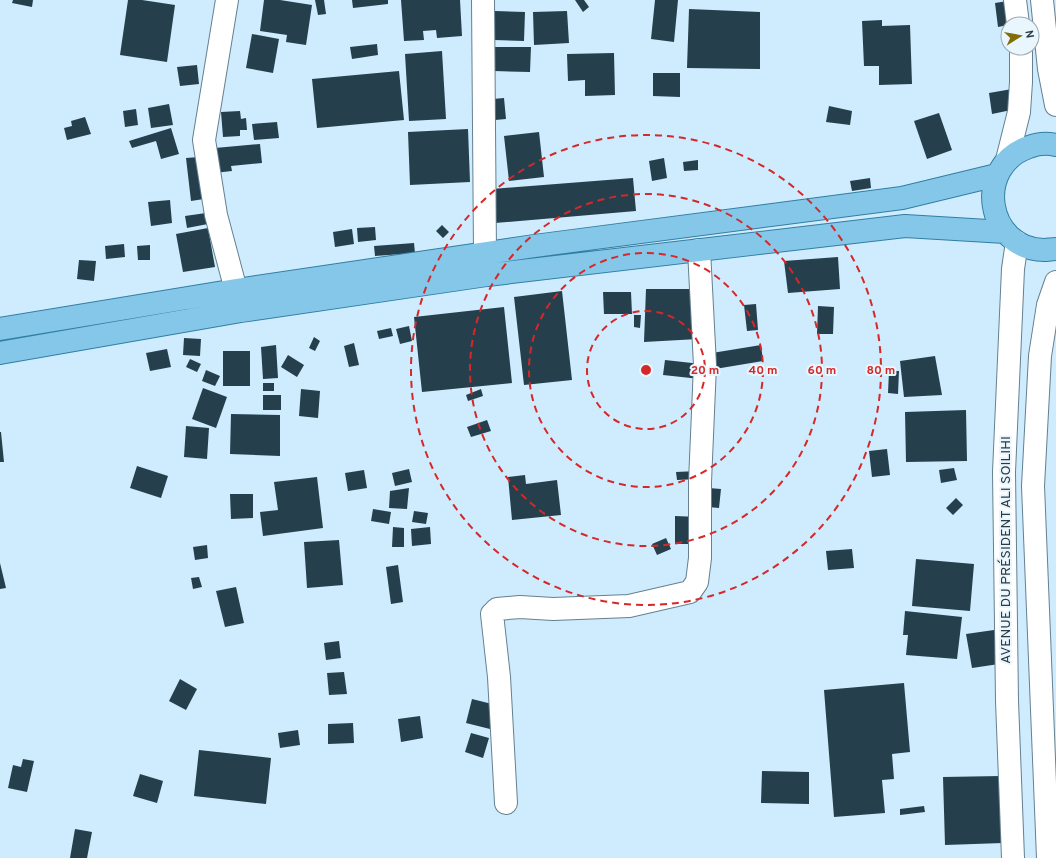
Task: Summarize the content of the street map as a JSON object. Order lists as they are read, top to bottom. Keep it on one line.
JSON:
{"streets":{"street":["AVENUE DU PRÉSIDENT ALI SOILIHI"]},"north":"right","rings":["20 m","40 m","60 m","80 m"]}
